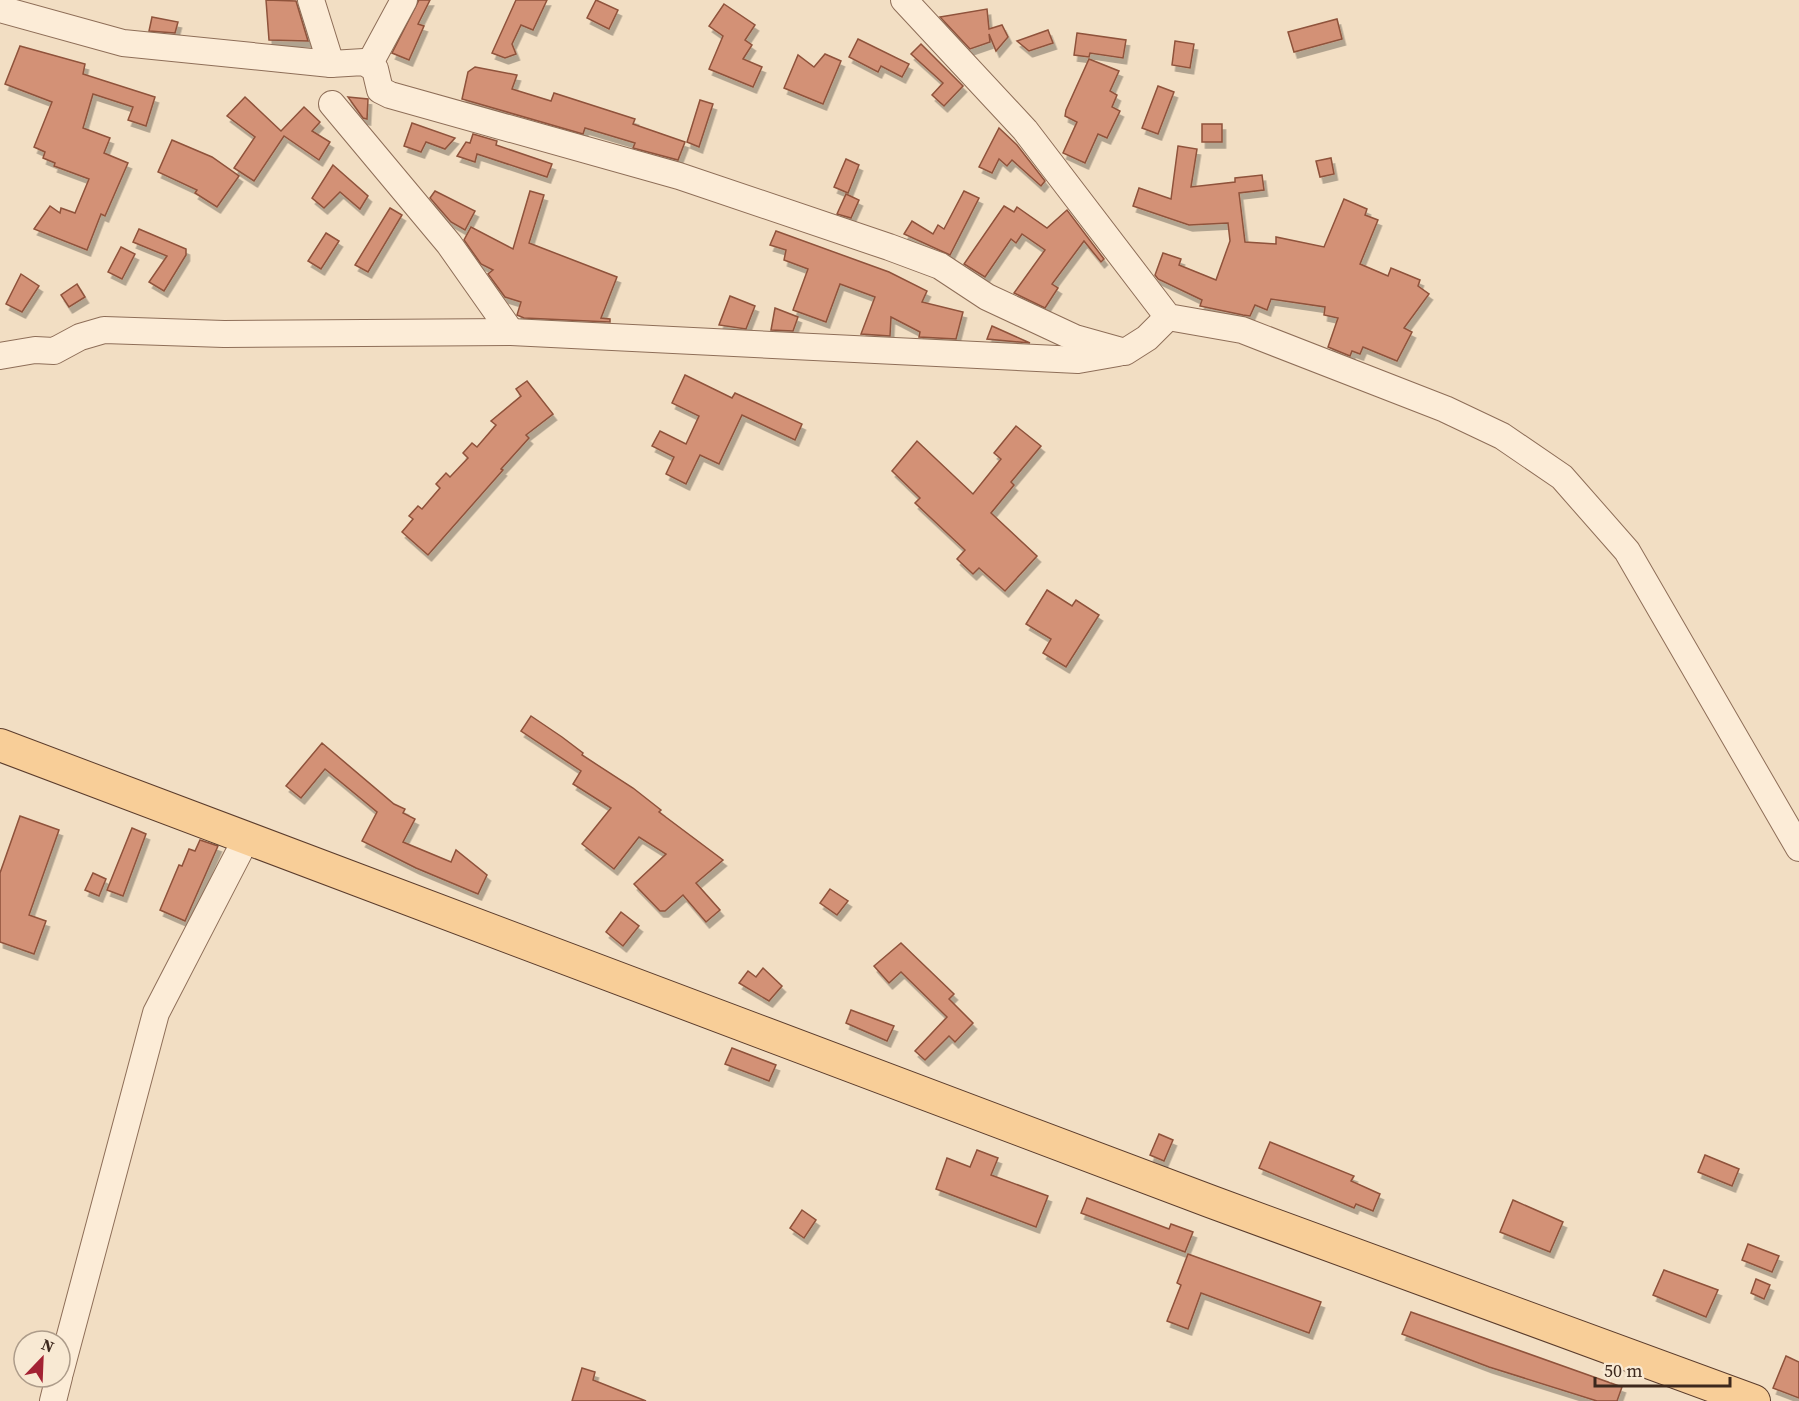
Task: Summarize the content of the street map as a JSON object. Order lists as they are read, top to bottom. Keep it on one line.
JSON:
{"scale_bar":"50 m","north":"top right"}
